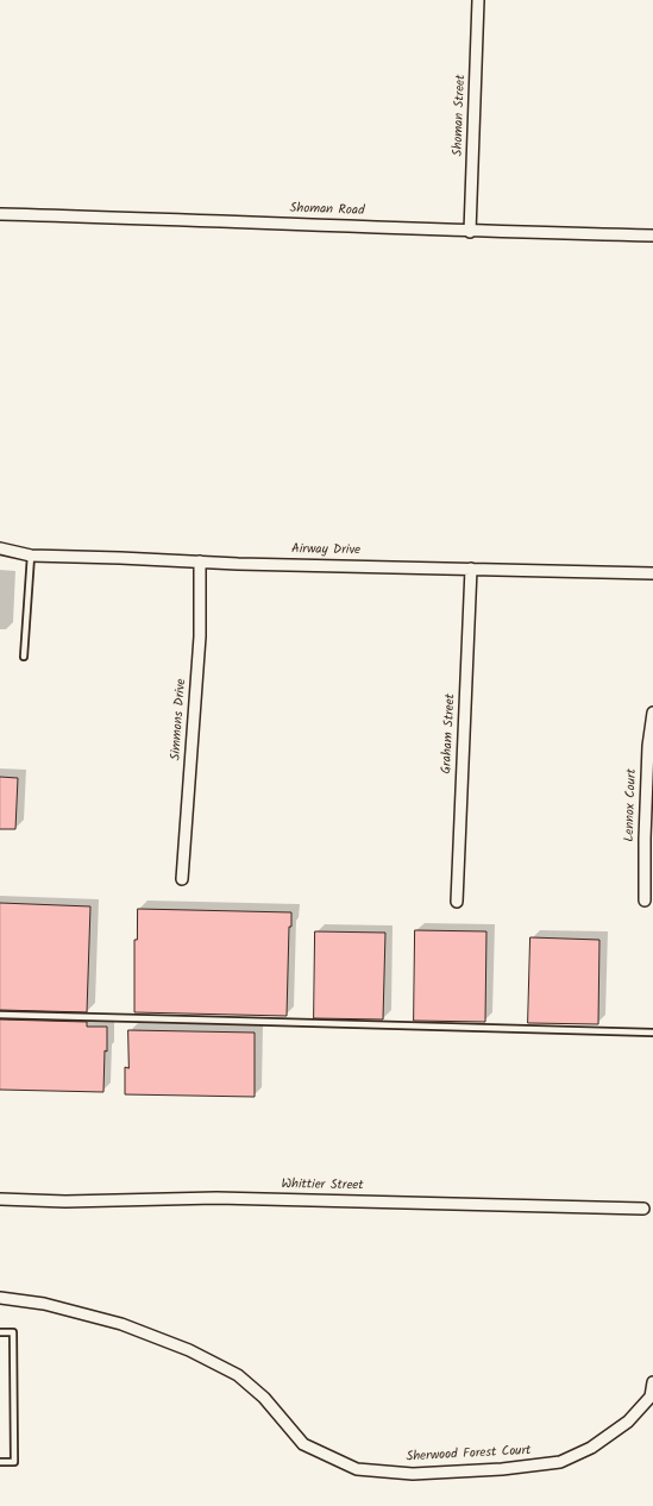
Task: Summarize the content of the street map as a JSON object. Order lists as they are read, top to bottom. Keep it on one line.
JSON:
{"streets":{"street":["Shoman Street","Shoman Road","Airway Drive","Simmons Drive","Graham Street","Lennox Court","Whittier Street","Sherwood Forest Court"]},"crossings":[["Shoman Street","Shoman Road"],["Airway Drive","Simmons Drive"],["Airway Drive","Graham Street"]]}
